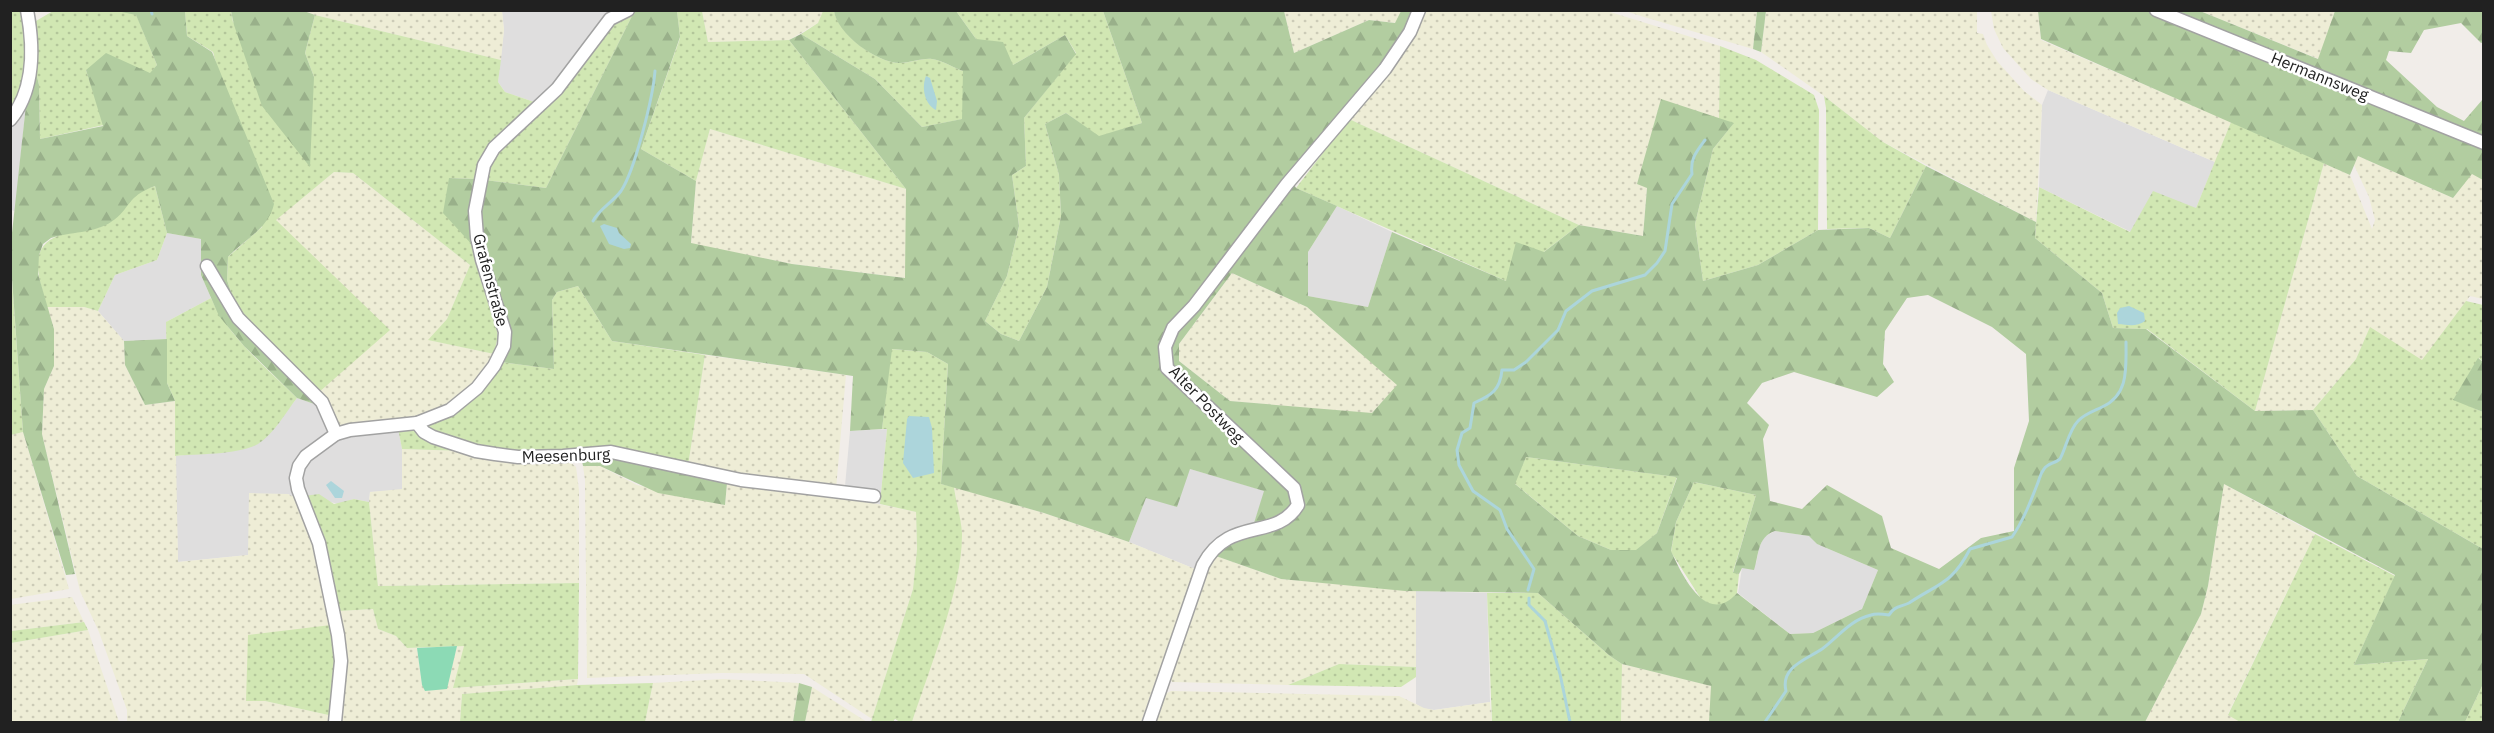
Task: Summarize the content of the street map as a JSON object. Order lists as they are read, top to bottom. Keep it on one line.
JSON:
{"streets":{"street":["Hermannsweg","Grafenstraße","Alter Postweg","Meesenburg"]},"crossings":[["Grafenstraße","Meesenburg"]]}
